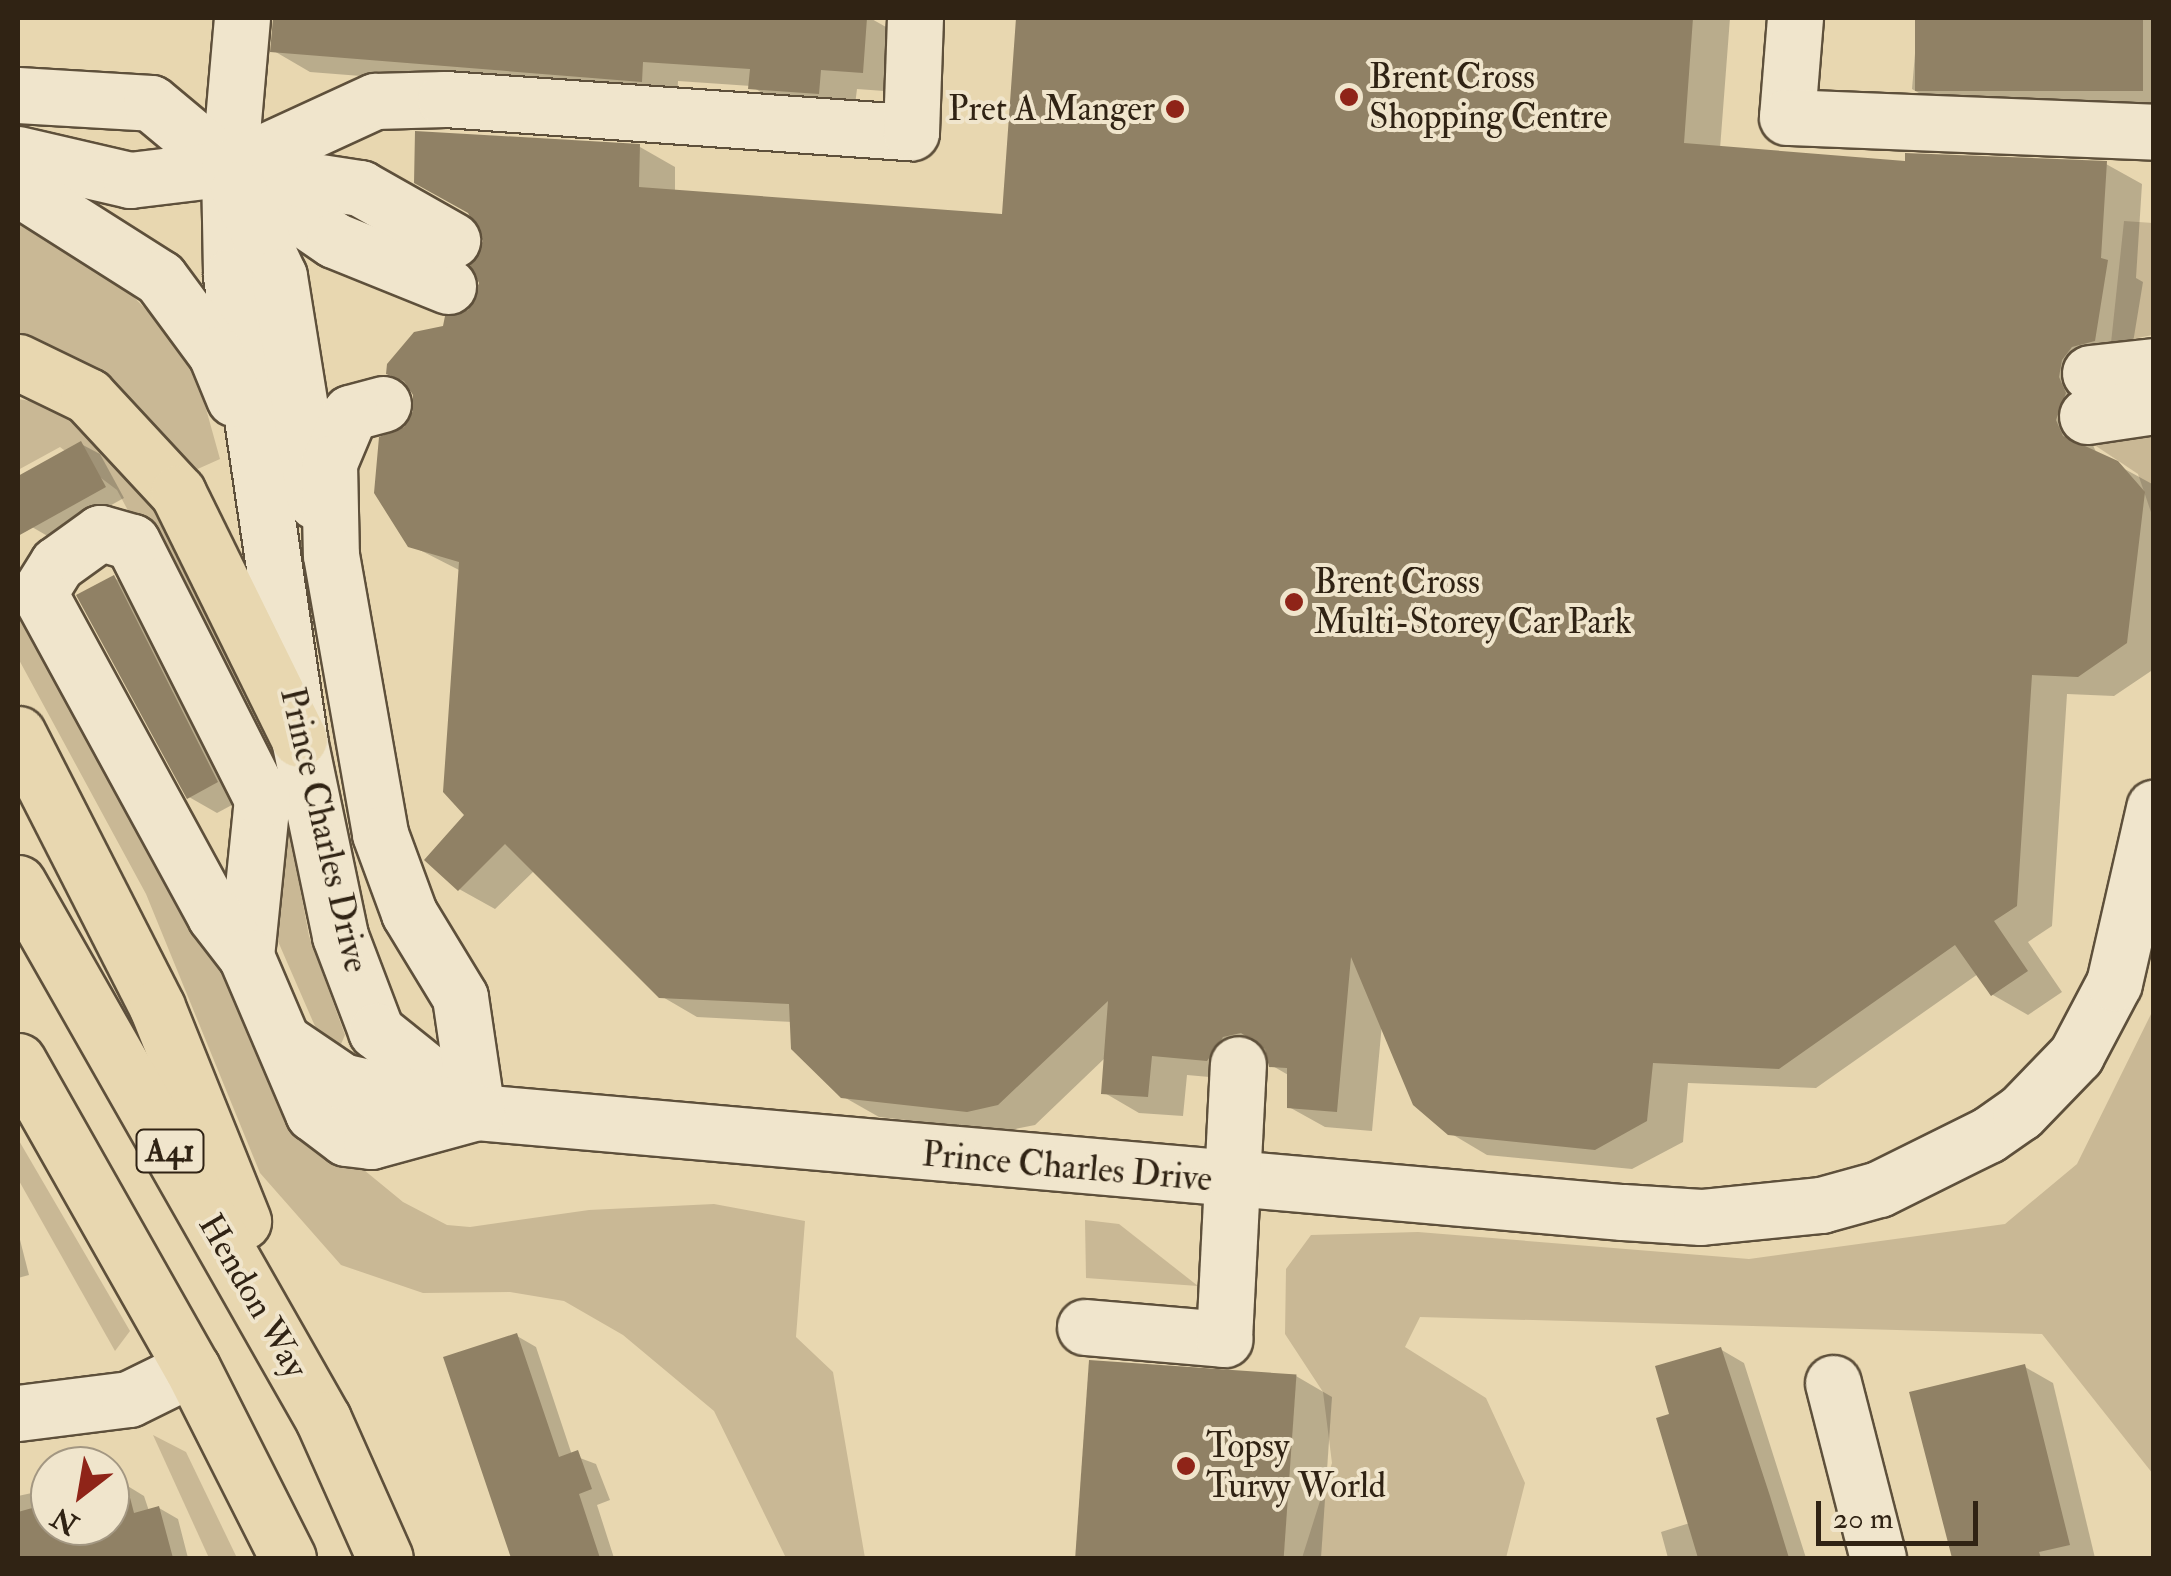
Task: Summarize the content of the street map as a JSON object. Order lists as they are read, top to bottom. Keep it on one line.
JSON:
{"streets":{"highway":["A41","Hendon Way"],"street":["Prince Charles Drive"]},"places":["Brent Cross Shopping Centre","Pret A Manger","Brent Cross Multi-Storey Car Park","Topsy Turvy World"],"scale_bar":"20 m","north":"bottom left"}
